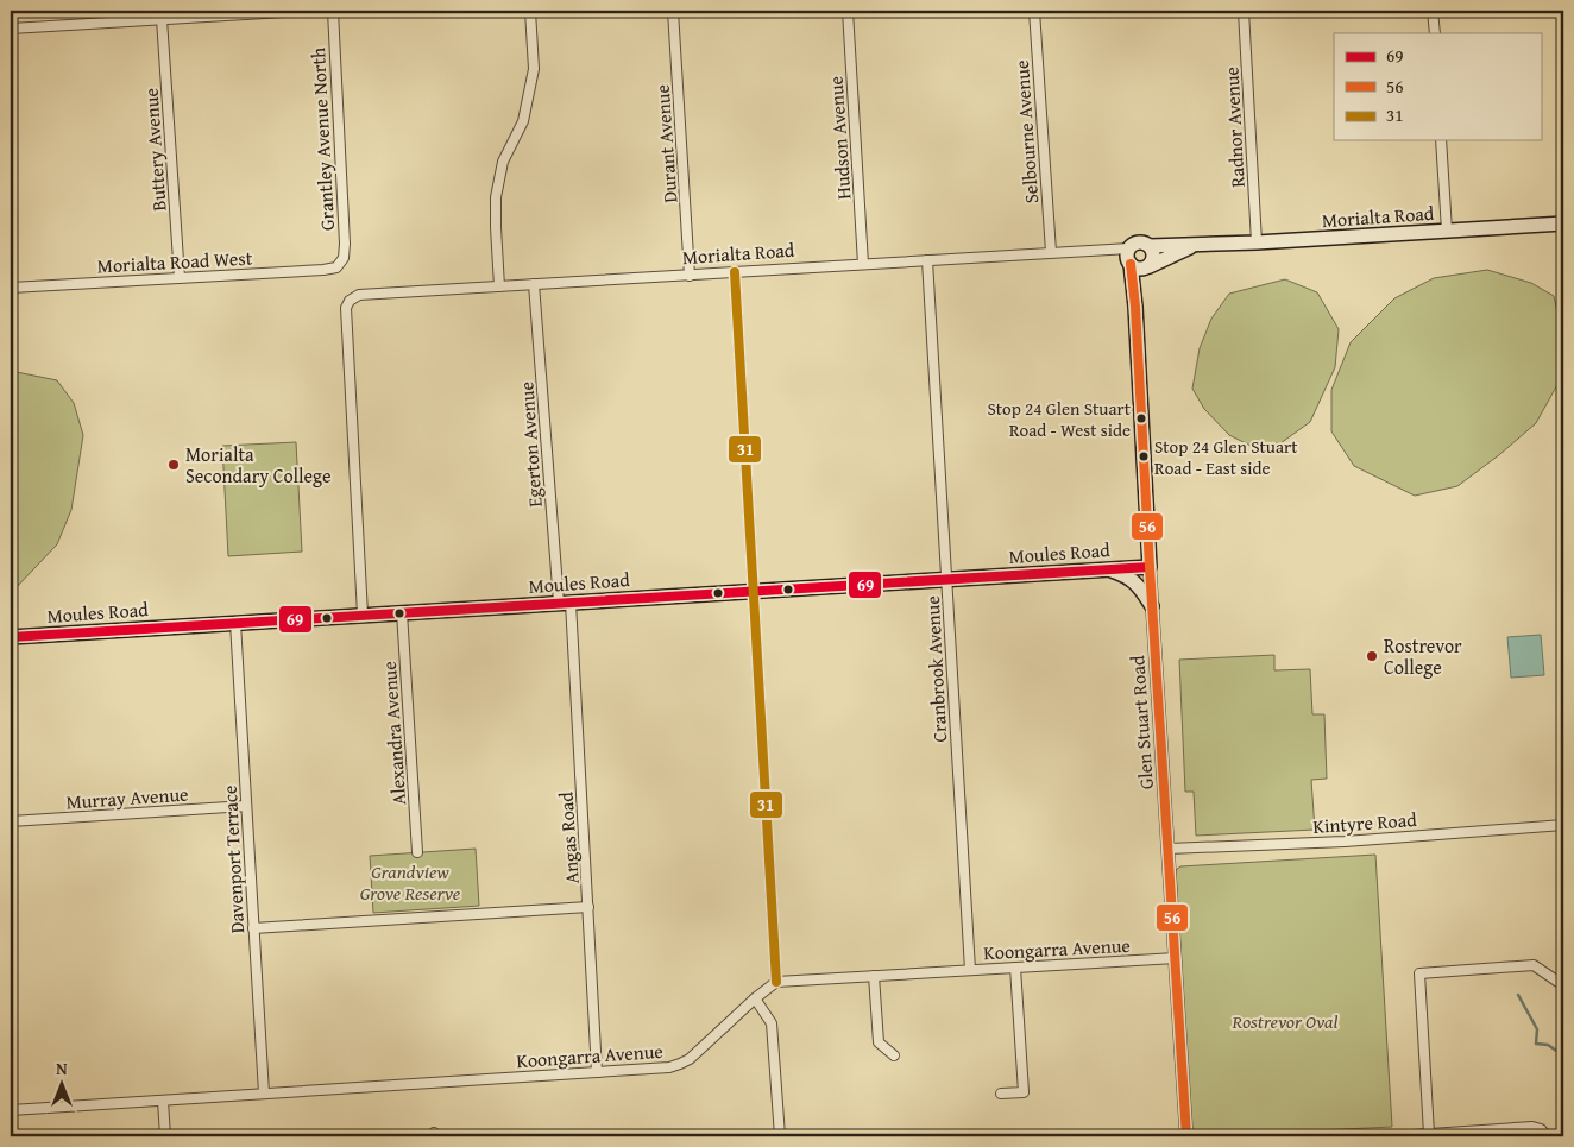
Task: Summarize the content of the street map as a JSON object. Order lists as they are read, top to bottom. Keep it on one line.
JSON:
{"streets":{"main road":["Morialta Road","Moules Road","Glen Stuart Road"],"street":["Radnor Avenue","Selbourne Avenue","Hudson Avenue","Grantley Avenue North","Durant Avenue","Buttery Avenue","Morialta Road West","Egerton Avenue","Cranbrook Avenue","Alexandra Avenue","Murray Avenue","Kintyre Road","Angas Road","Davenport Terrace","Koongarra Avenue"]},"crossings":[["Radnor Avenue","Morialta Road"],["Selbourne Avenue","Morialta Road"],["Hudson Avenue","Morialta Road"],["Grantley Avenue North","Morialta Road West"],["Durant Avenue","Morialta Road"],["Buttery Avenue","Morialta Road West"],["Morialta Road","Egerton Avenue"],["Morialta Road","Moules Road"],["Morialta Road","Cranbrook Avenue"],["Morialta Road","Glen Stuart Road"],["Egerton Avenue","Moules Road"],["Egerton Avenue","Angas Road"],["Moules Road","Cranbrook Avenue"],["Moules Road","Glen Stuart Road"],["Moules Road","Alexandra Avenue"],["Moules Road","Angas Road"],["Moules Road","Davenport Terrace"],["Cranbrook Avenue","Koongarra Avenue"],["Glen Stuart Road","Kintyre Road"],["Glen Stuart Road","Koongarra Avenue"],["Murray Avenue","Davenport Terrace"],["Angas Road","Koongarra Avenue"],["Davenport Terrace","Koongarra Avenue"]],"parks":["Grandview Grove Reserve","Rostrevor Oval"],"places":["Stop 24 Glen Stuart Road - West side","Stop 24 Glen Stuart Road - East side","Morialta Secondary College","Rostrevor College"],"lines":["transit line 56","transit line 31","transit line 69"],"legend":["69","56","31"],"north":"top"}
